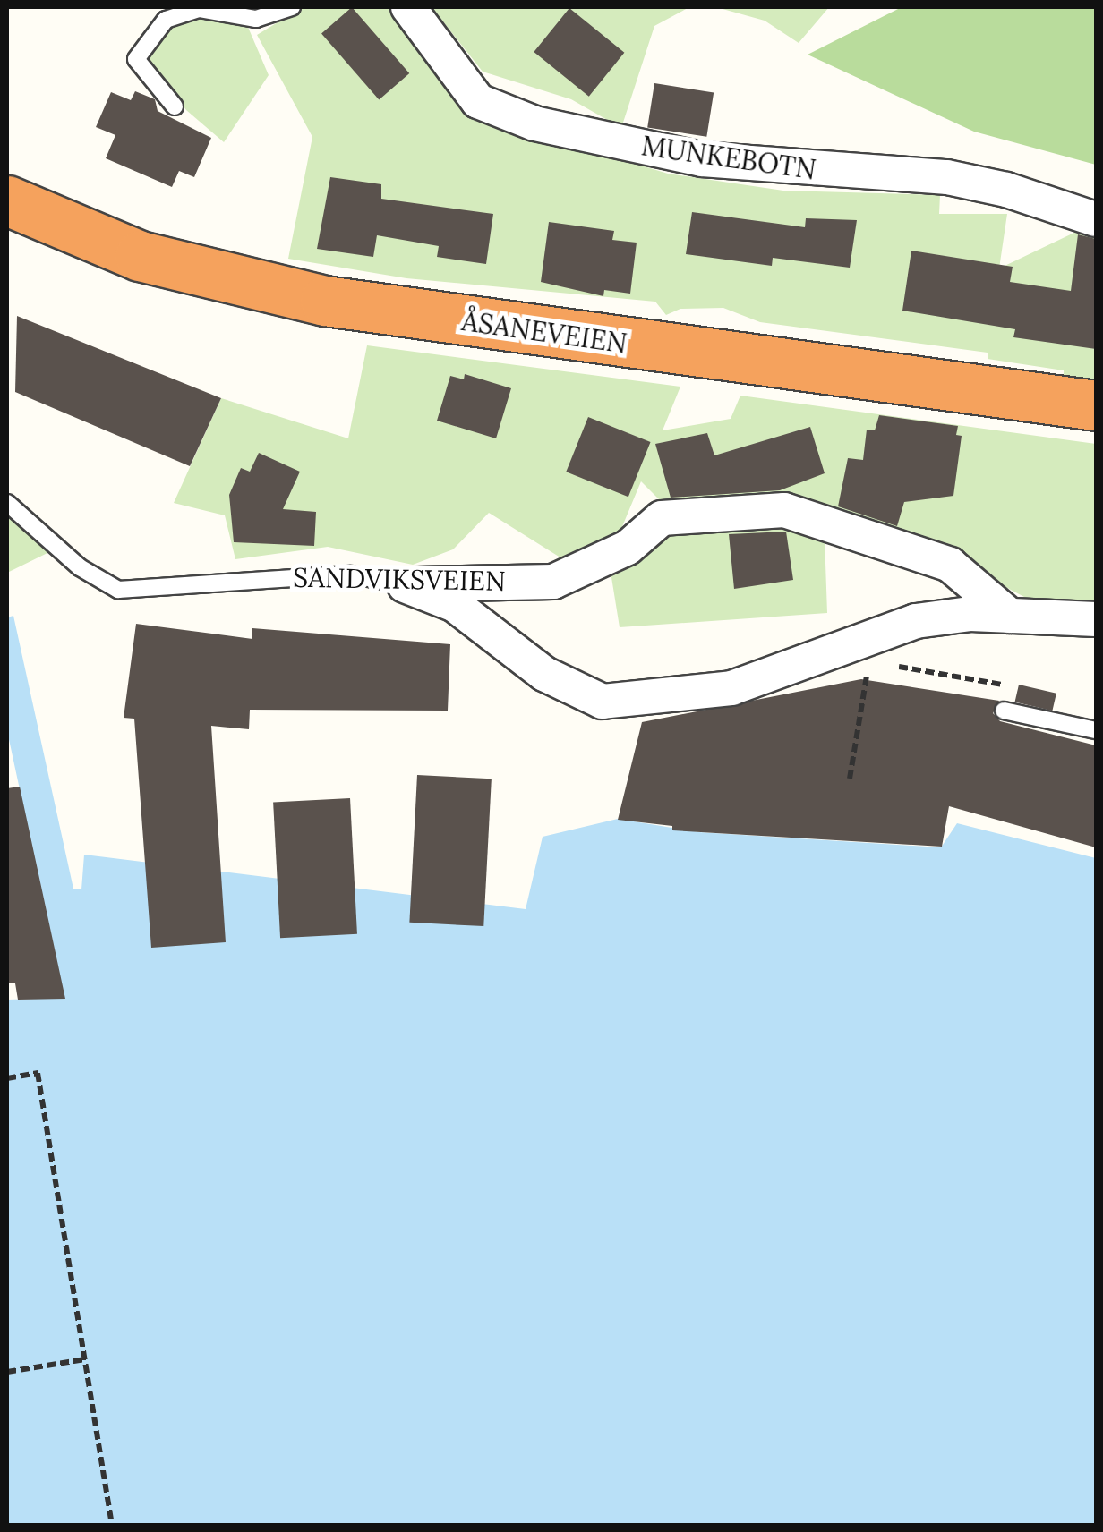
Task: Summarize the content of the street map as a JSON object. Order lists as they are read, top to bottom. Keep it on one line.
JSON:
{"streets":{"highway":["ÅSANEVEIEN"],"street":["MUNKEBOTN","SANDVIKSVEIEN"]}}
